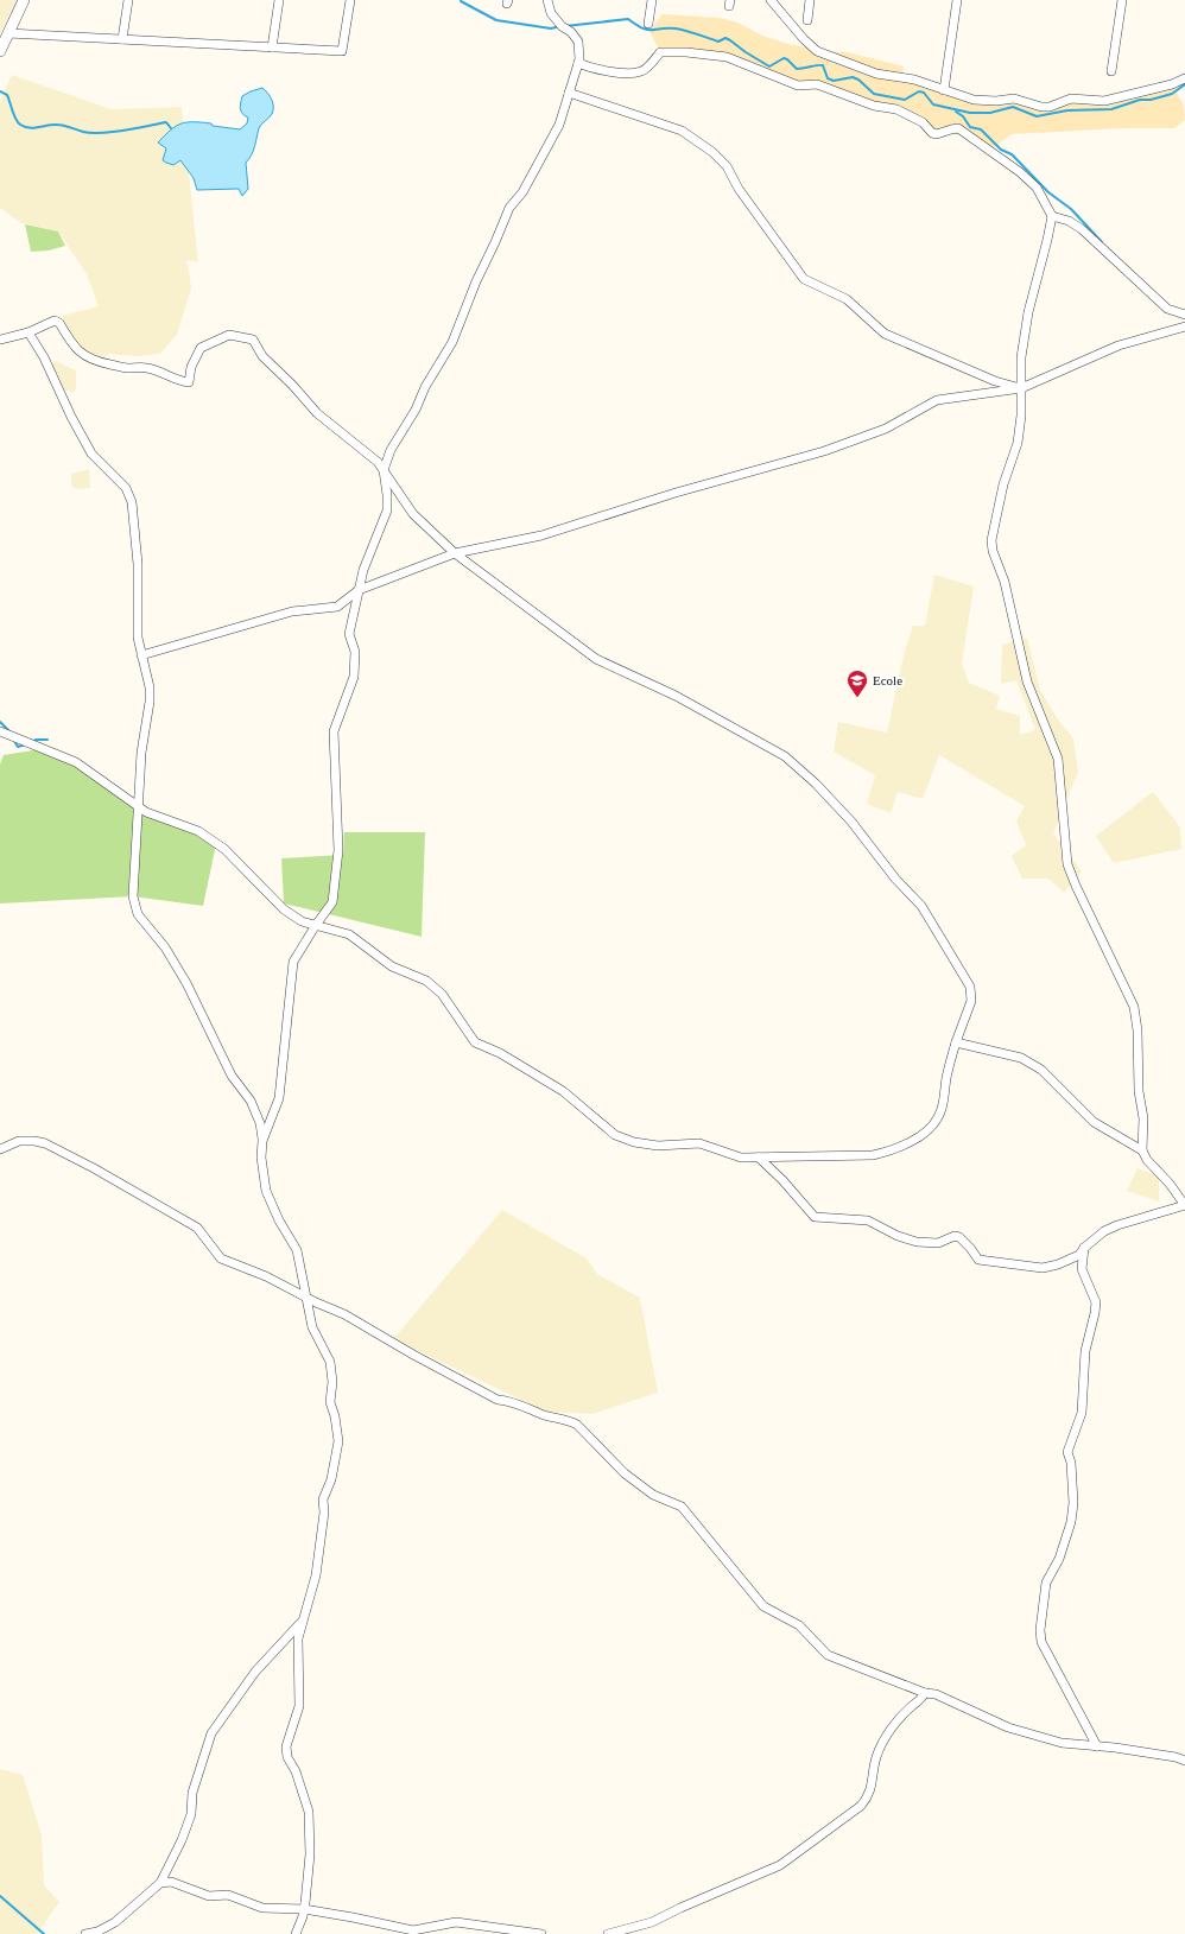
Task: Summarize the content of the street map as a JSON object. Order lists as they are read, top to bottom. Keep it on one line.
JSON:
{"places":{"school or university":["Ecole"]}}
